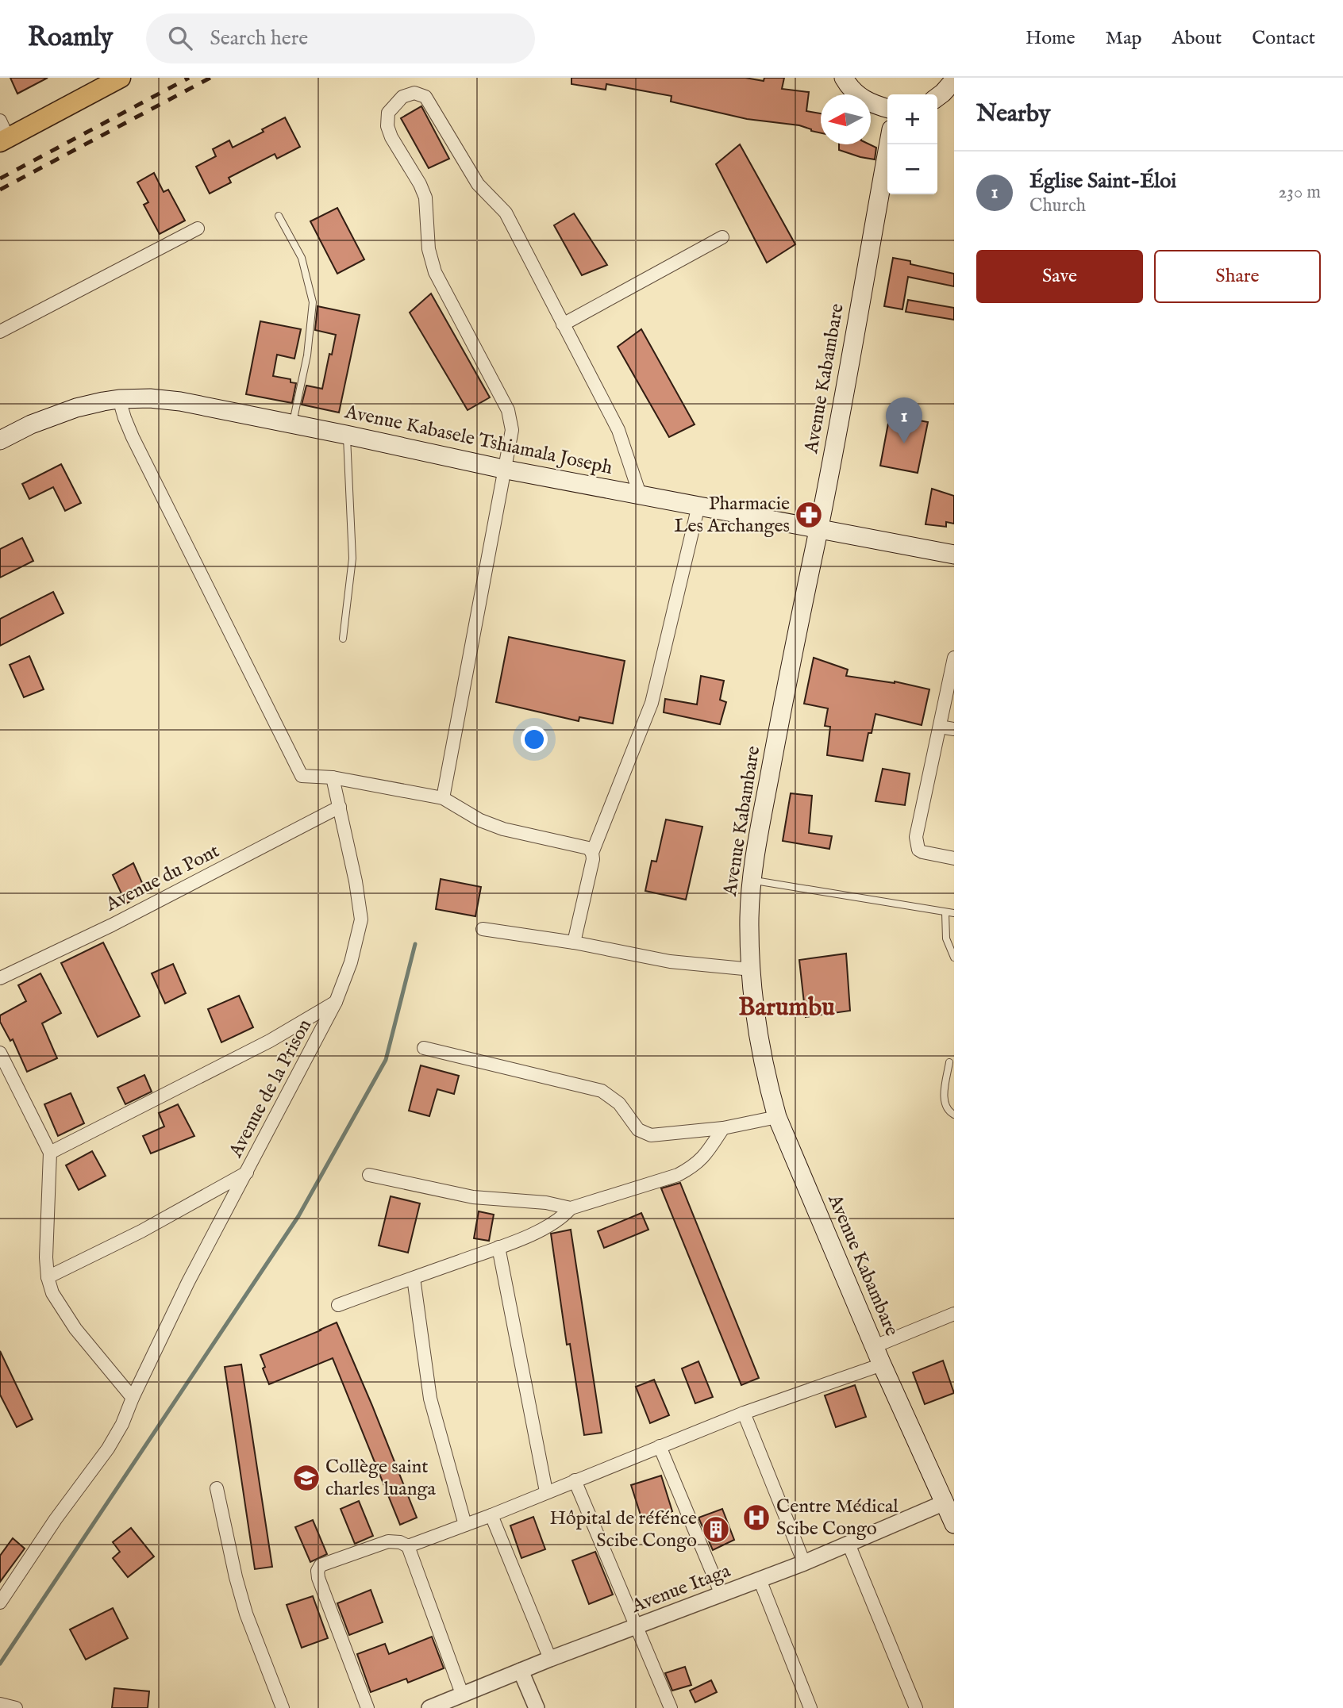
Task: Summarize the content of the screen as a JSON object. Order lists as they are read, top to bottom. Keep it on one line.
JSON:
{"streets":{"main road":["Avenue Kabambare","Avenue Kabasele Tshiamala Joseph"],"street":["Avenue du Pont","Avenue de la Prison","Avenue Itaga"]},"crossings":[["Avenue Kabambare","Avenue Kabasele Tshiamala Joseph"],["Avenue Kabambare","Avenue Itaga"],["Avenue du Pont","Avenue de la Prison"]],"districts":["Barumbu"],"places":{"pharmacy":["Pharmacie Les Archanges"],"school or university":["Collège saint charles luanga"],"hospital":["Centre Médical Scibe Congo"],"building":["Hôpital de réfénce Scibe Congo"]},"north":"left","page":{"header":"Roamly","search":"Search here","nav":["Home","Map","About","Contact"],"heading":"Nearby","map_buttons":["+","−"],"list":[{"mark":"1","name":"Église Saint-Éloi","note":"Church","value":"230 m"}],"buttons":["Save","Share"],"pins":"1"}}
